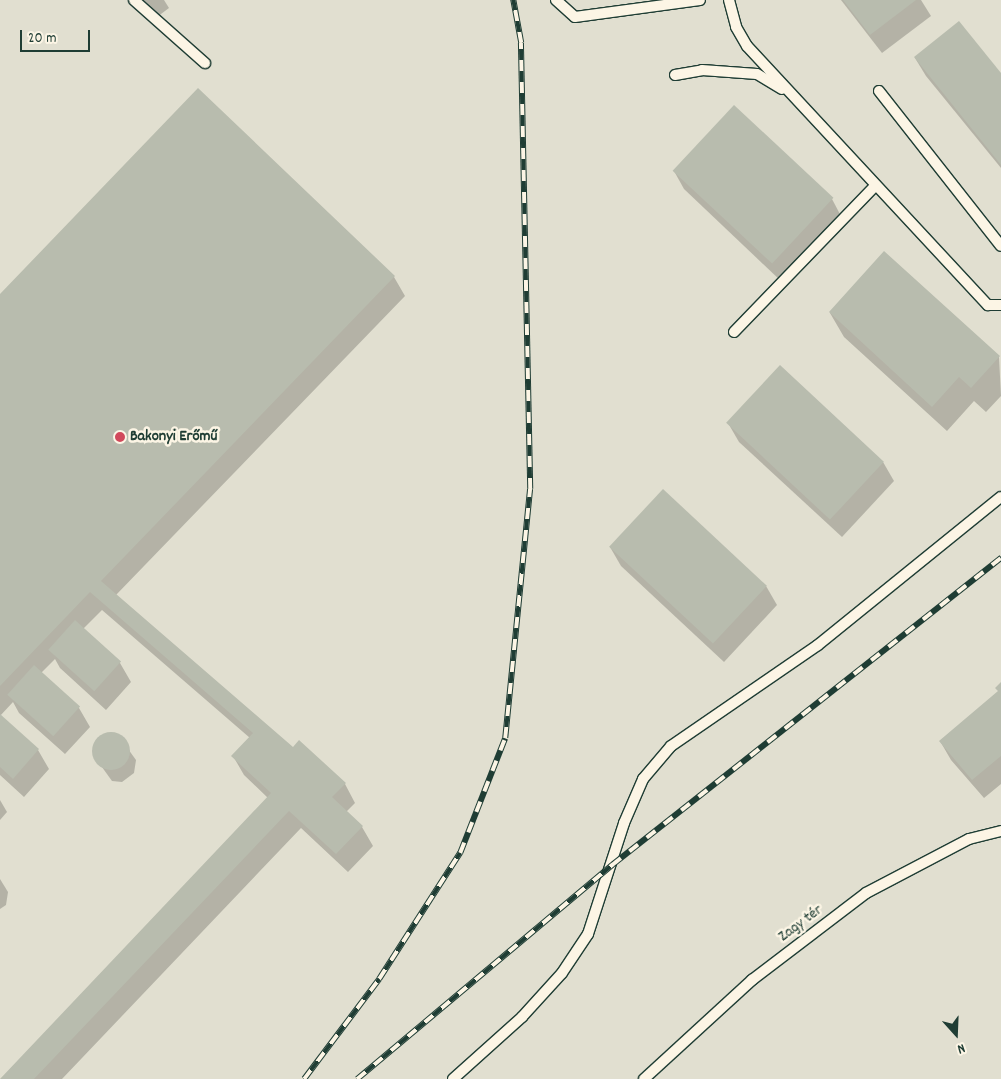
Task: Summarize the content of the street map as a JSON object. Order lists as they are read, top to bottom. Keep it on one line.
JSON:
{"streets":{"lane":["Zagy tér"]},"places":["Bakonyi Erőmű"],"scale_bar":"20 m","north":"bottom"}
